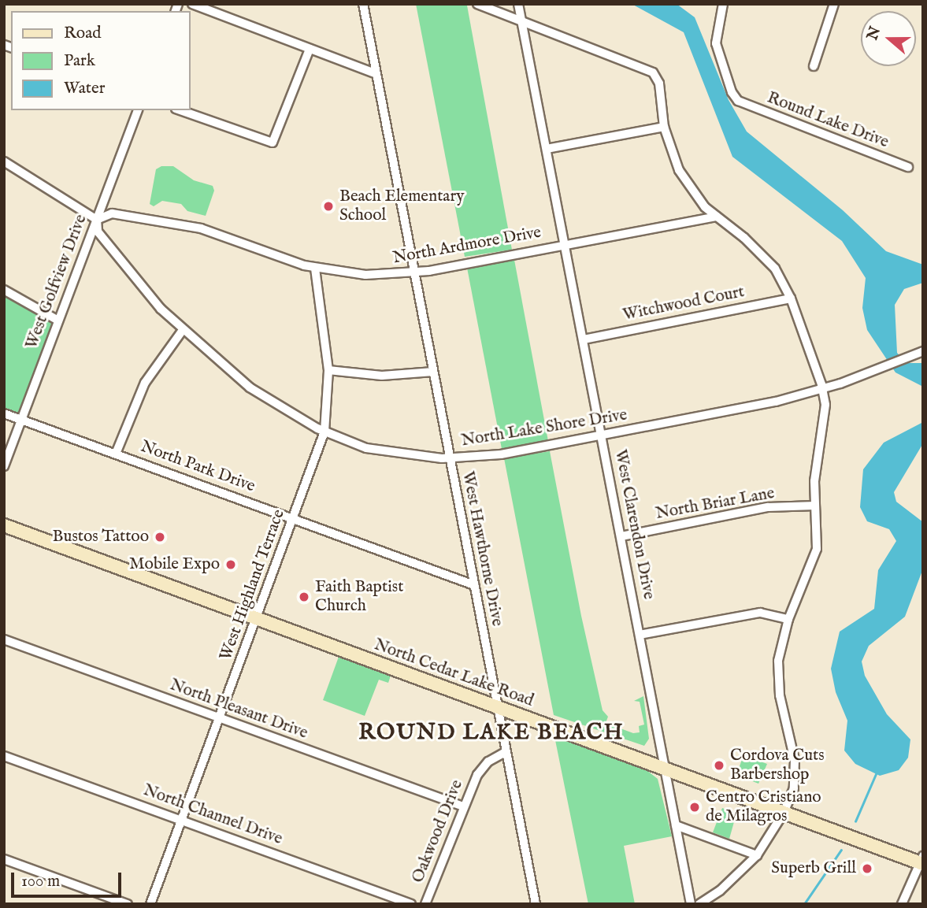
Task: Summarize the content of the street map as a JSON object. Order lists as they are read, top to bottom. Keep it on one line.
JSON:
{"streets":{"main road":["North Cedar Lake Road"],"street":["Round Lake Drive","North Ardmore Drive","West Golfview Drive","Witchwood Court","North Lake Shore Drive","North Park Drive","North Briar Lane","West Clarendon Drive","West Hawthorne Drive","West Highland Terrace","North Pleasant Drive","North Channel Drive","Oakwood Drive"]},"crossings":[["North Ardmore Drive","West Golfview Drive"],["North Ardmore Drive","North Lake Shore Drive"],["North Ardmore Drive","West Clarendon Drive"],["North Ardmore Drive","West Hawthorne Drive"],["North Ardmore Drive","West Highland Terrace"],["West Golfview Drive","North Lake Shore Drive"],["West Golfview Drive","North Park Drive"],["Witchwood Court","West Clarendon Drive"],["North Lake Shore Drive","West Clarendon Drive"],["North Lake Shore Drive","West Hawthorne Drive"],["North Lake Shore Drive","West Highland Terrace"],["North Park Drive","West Hawthorne Drive"],["North Park Drive","West Highland Terrace"],["North Briar Lane","West Clarendon Drive"],["West Clarendon Drive","North Cedar Lake Road"],["West Hawthorne Drive","North Cedar Lake Road"],["West Hawthorne Drive","Oakwood Drive"],["West Highland Terrace","North Cedar Lake Road"],["West Highland Terrace","North Pleasant Drive"],["West Highland Terrace","North Channel Drive"],["North Pleasant Drive","Oakwood Drive"]],"districts":["ROUND LAKE BEACH"],"places":["Beach Elementary School","Bustos Tattoo","Mobile Expo","Faith Baptist Church","Cordova Cuts Barbershop","Centro Cristiano de Milagros","Superb Grill"],"legend":["Road","Park","Water"],"scale_bar":"100 m","north":"left"}
